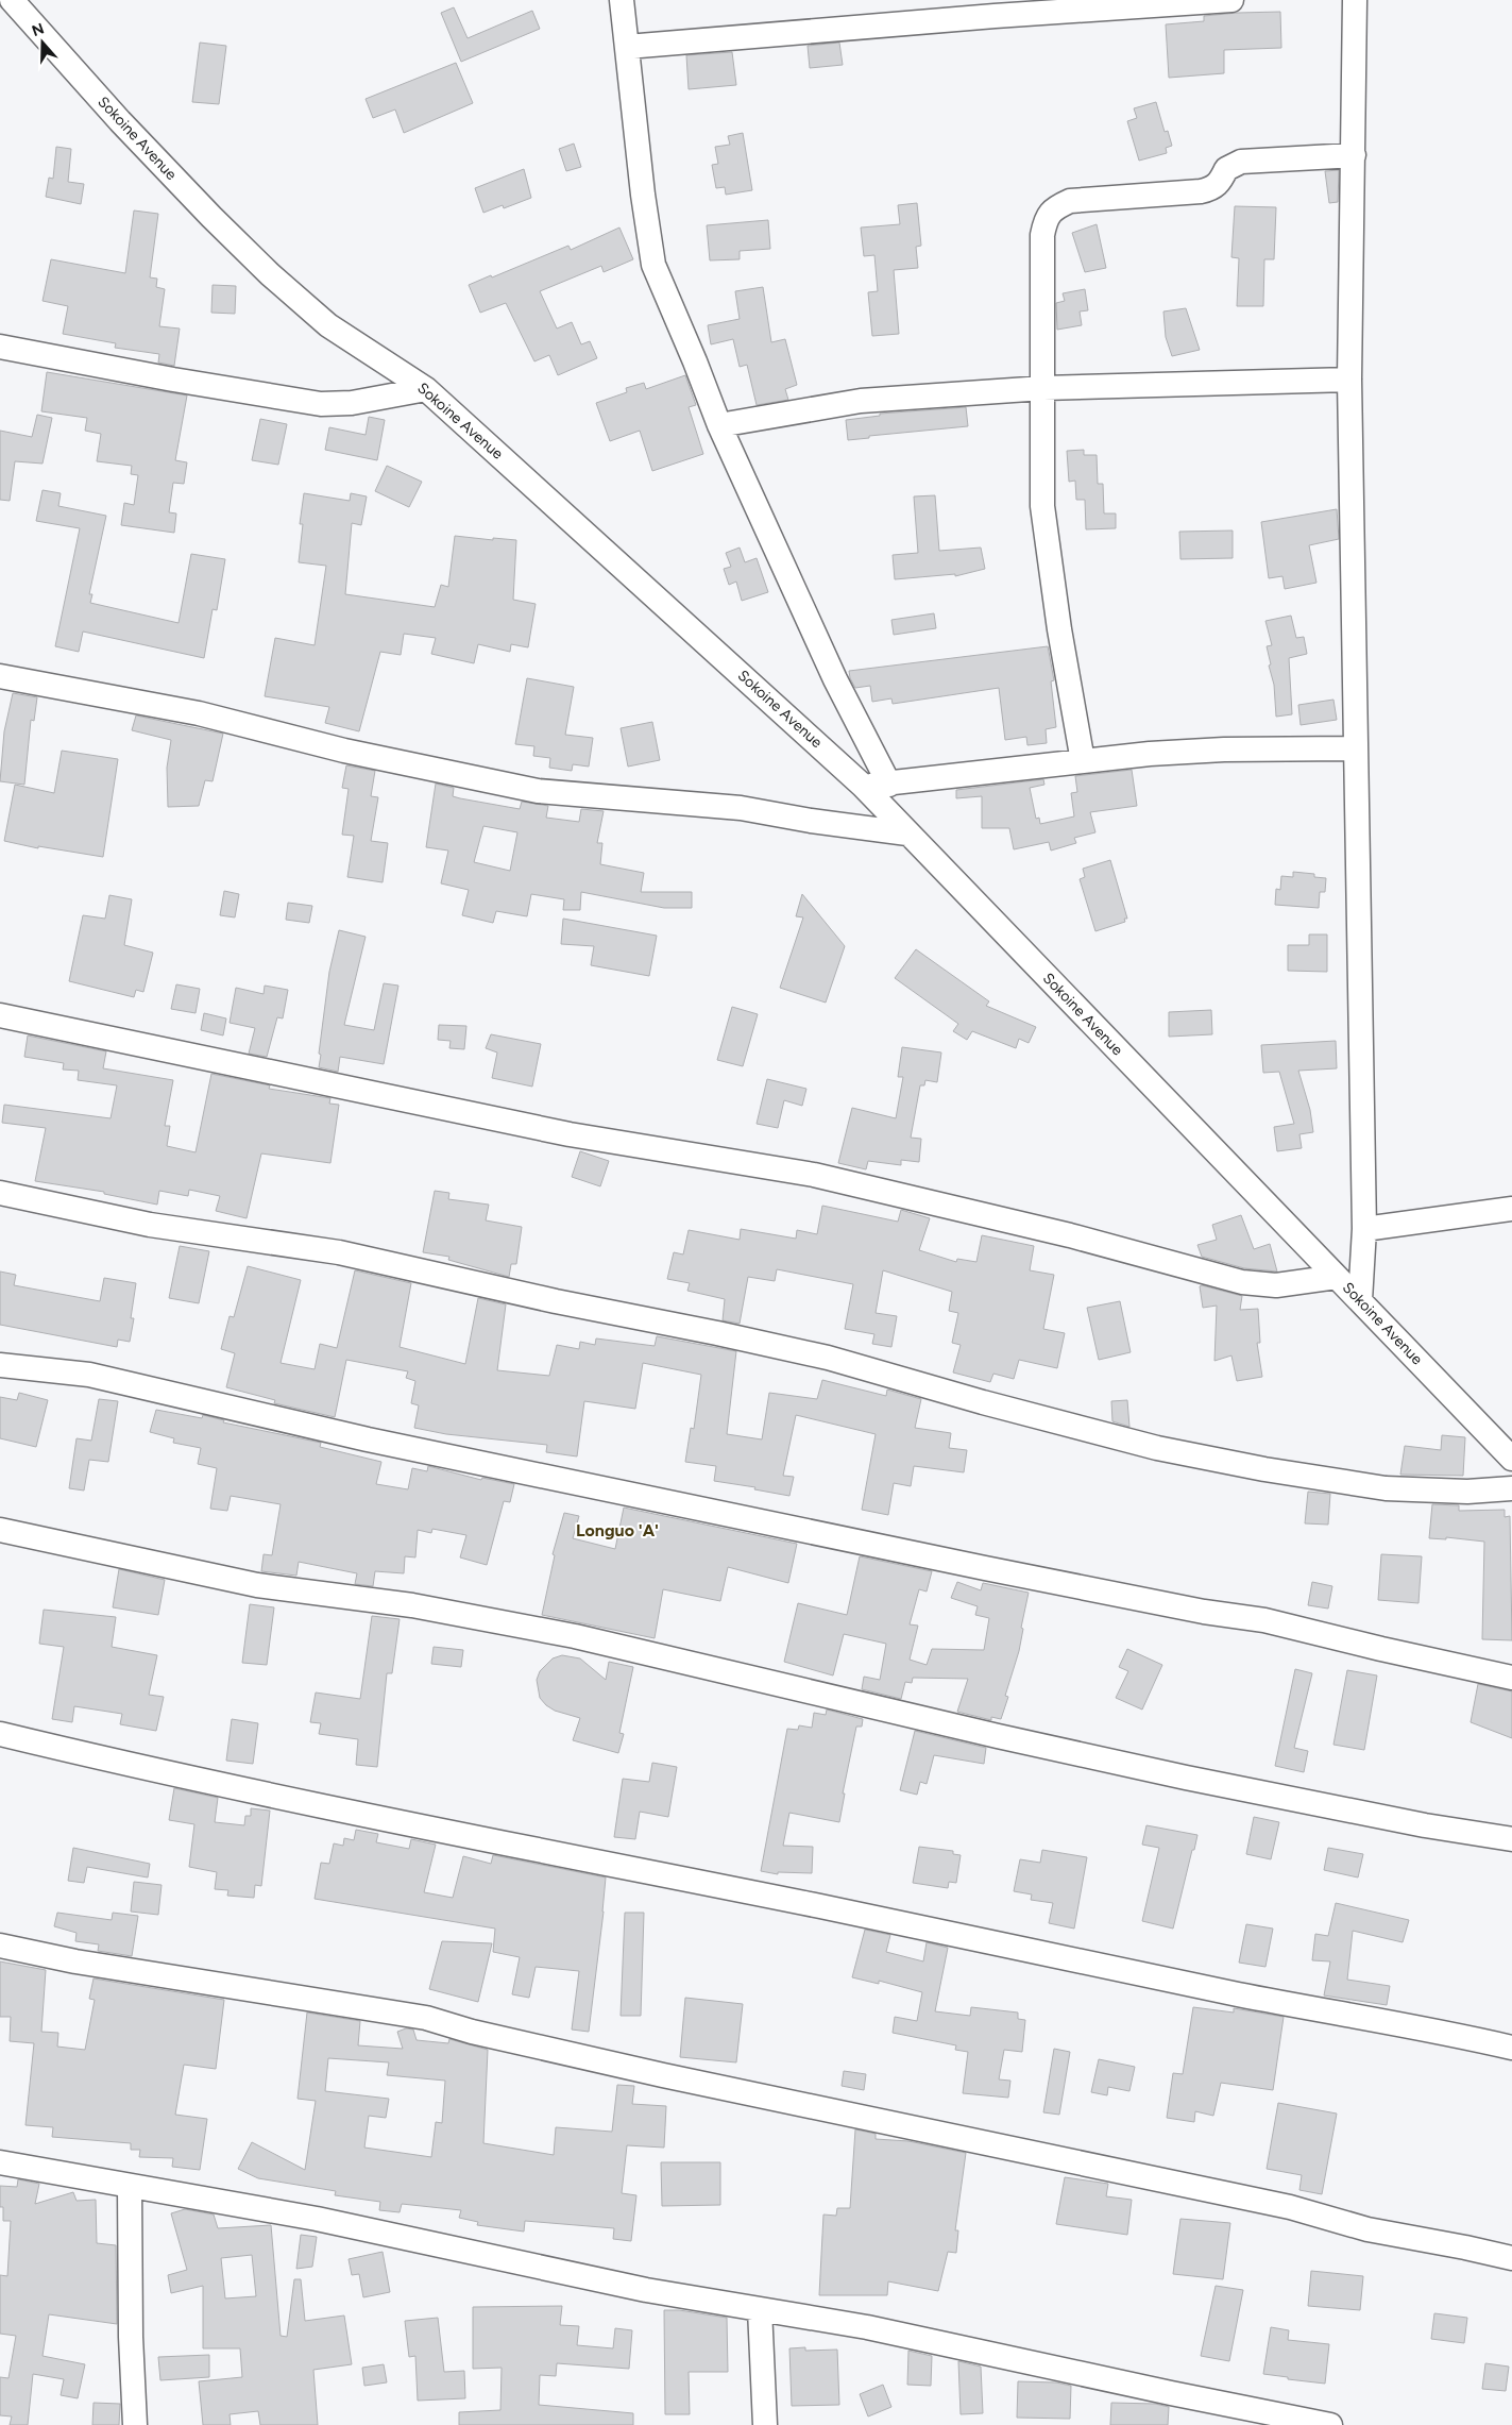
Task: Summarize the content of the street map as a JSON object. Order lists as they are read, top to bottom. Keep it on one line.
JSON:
{"streets":{"street":["Sokoine Avenue"]},"districts":["Longuo 'A'"],"north":"top"}
